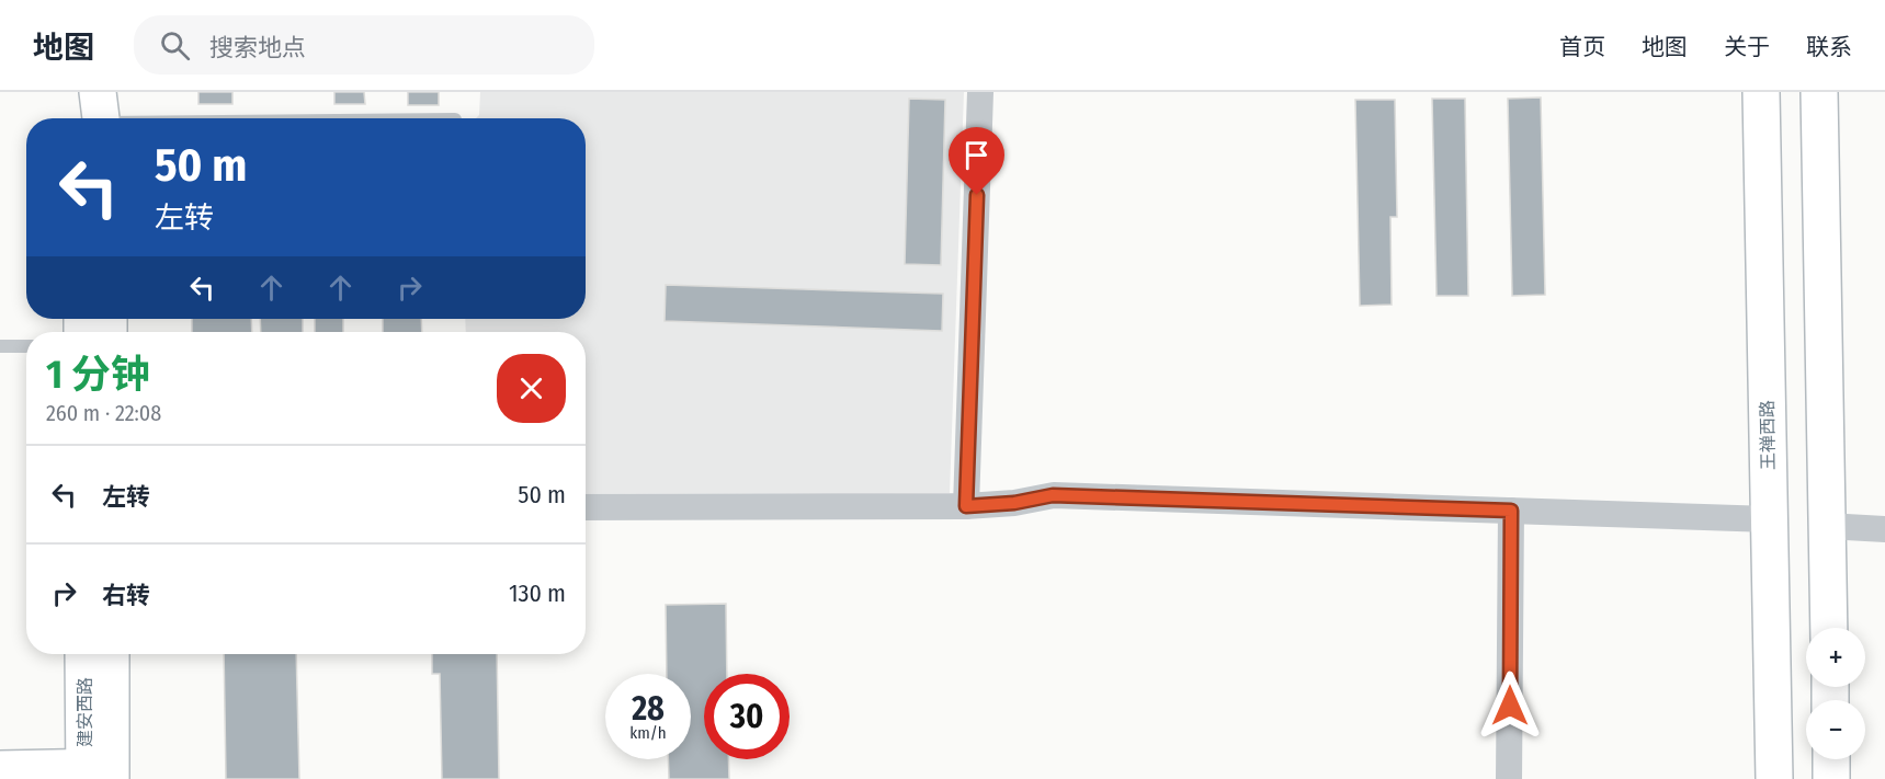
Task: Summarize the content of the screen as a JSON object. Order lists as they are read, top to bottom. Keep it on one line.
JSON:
{"streets":{"main road":["王禅西路","建安西路"]},"page":{"header":"地图","search":"搜索地点","nav":["首页","地图","关于","联系"],"turn":["50 m","左转"],"heading":["1 分钟","260 m · 22:08"],"list":[{"name":"左转","value":"50 m"},{"name":"右转","value":"130 m"}],"map_buttons":["+","−"],"speed":"28 km/h","limit":"30"}}
